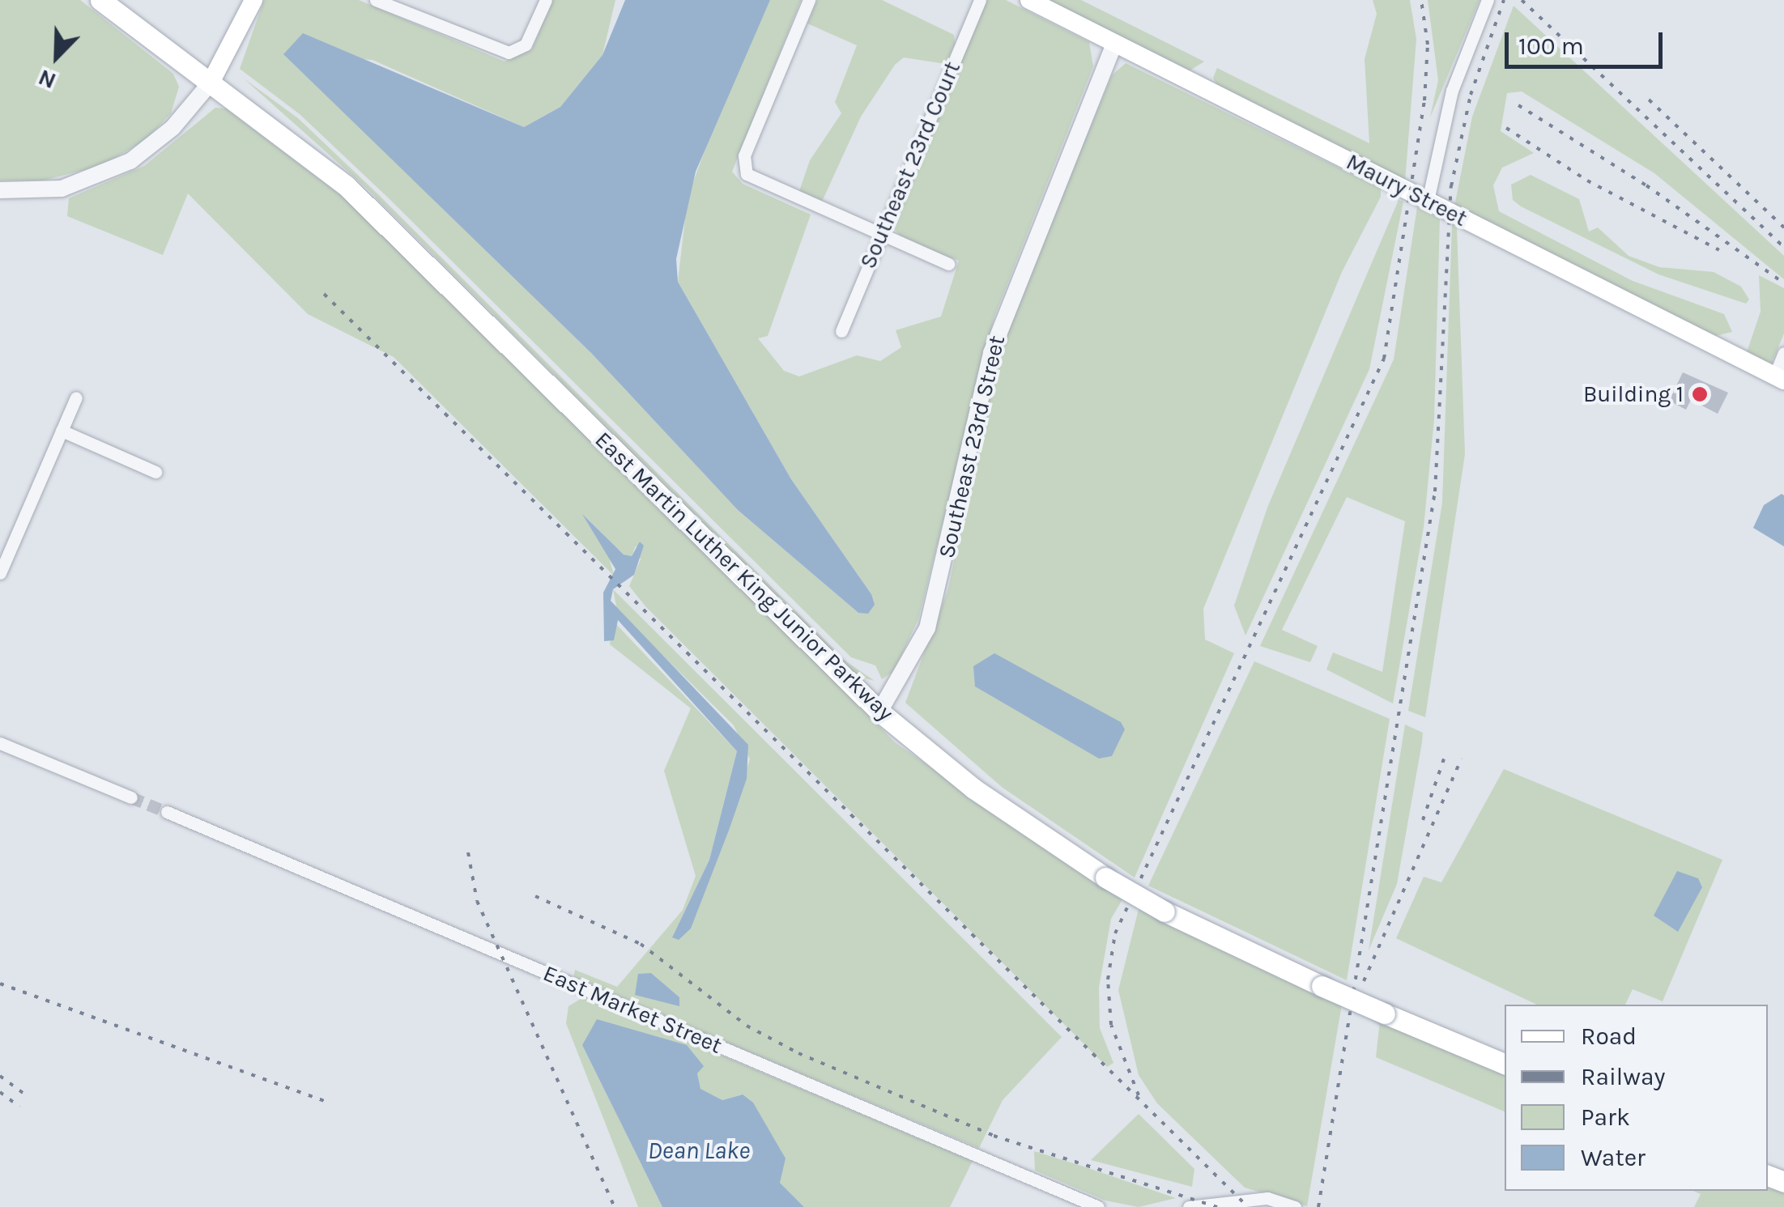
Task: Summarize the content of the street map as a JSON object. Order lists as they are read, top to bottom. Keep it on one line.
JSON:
{"streets":{"main road":["Maury Street","East Martin Luther King Junior Parkway"],"street":["Southeast 23rd Court","Southeast 23rd Street","East Market Street"]},"crossings":[["Maury Street","Southeast 23rd Street"],["Southeast 23rd Street","East Martin Luther King Junior Parkway"]],"water":["Dean Lake"],"places":["Building 1"],"legend":["Road","Railway","Park","Water"],"scale_bar":"100 m","north":"bottom left"}
